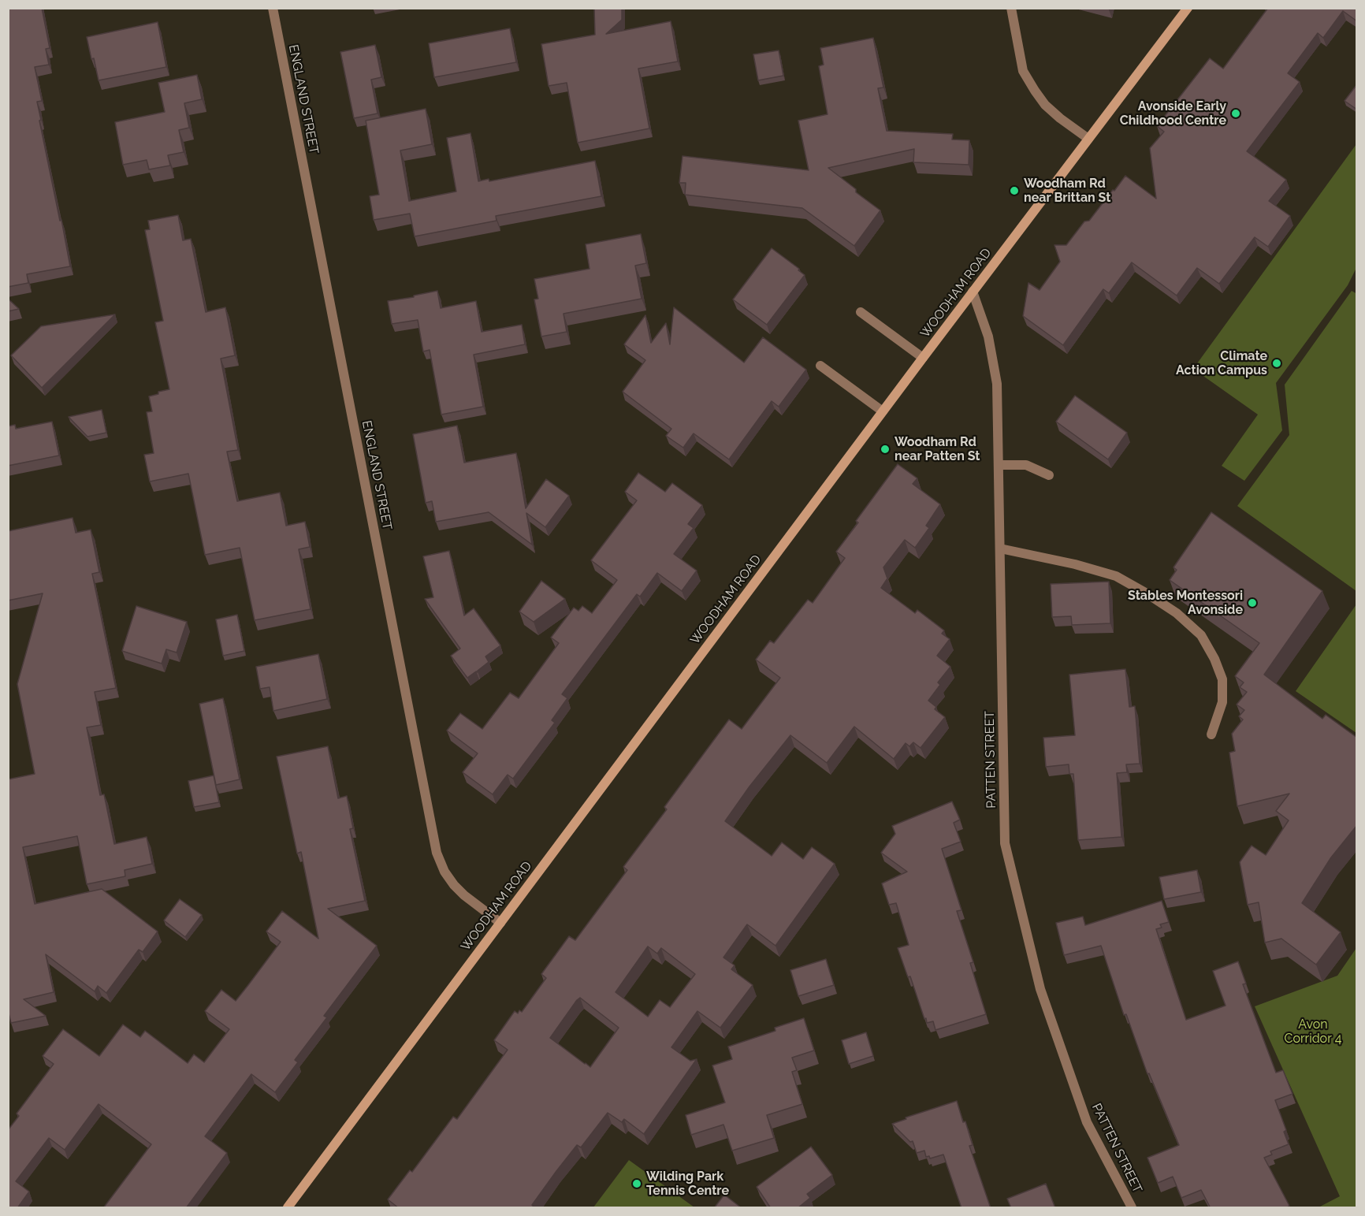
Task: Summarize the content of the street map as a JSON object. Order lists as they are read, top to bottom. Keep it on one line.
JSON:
{"streets":{"main road":["WOODHAM ROAD"],"street":["ENGLAND STREET","PATTEN STREET"]},"crossings":[["ENGLAND STREET","WOODHAM ROAD"],["WOODHAM ROAD","PATTEN STREET"]],"parks":["Avon Corridor 4"],"places":["Avonside Early Childhood Centre","Woodham Rd near Brittan St","Climate Action Campus","Woodham Rd near Patten St","Stables Montessori Avonside","Wilding Park Tennis Centre"]}
